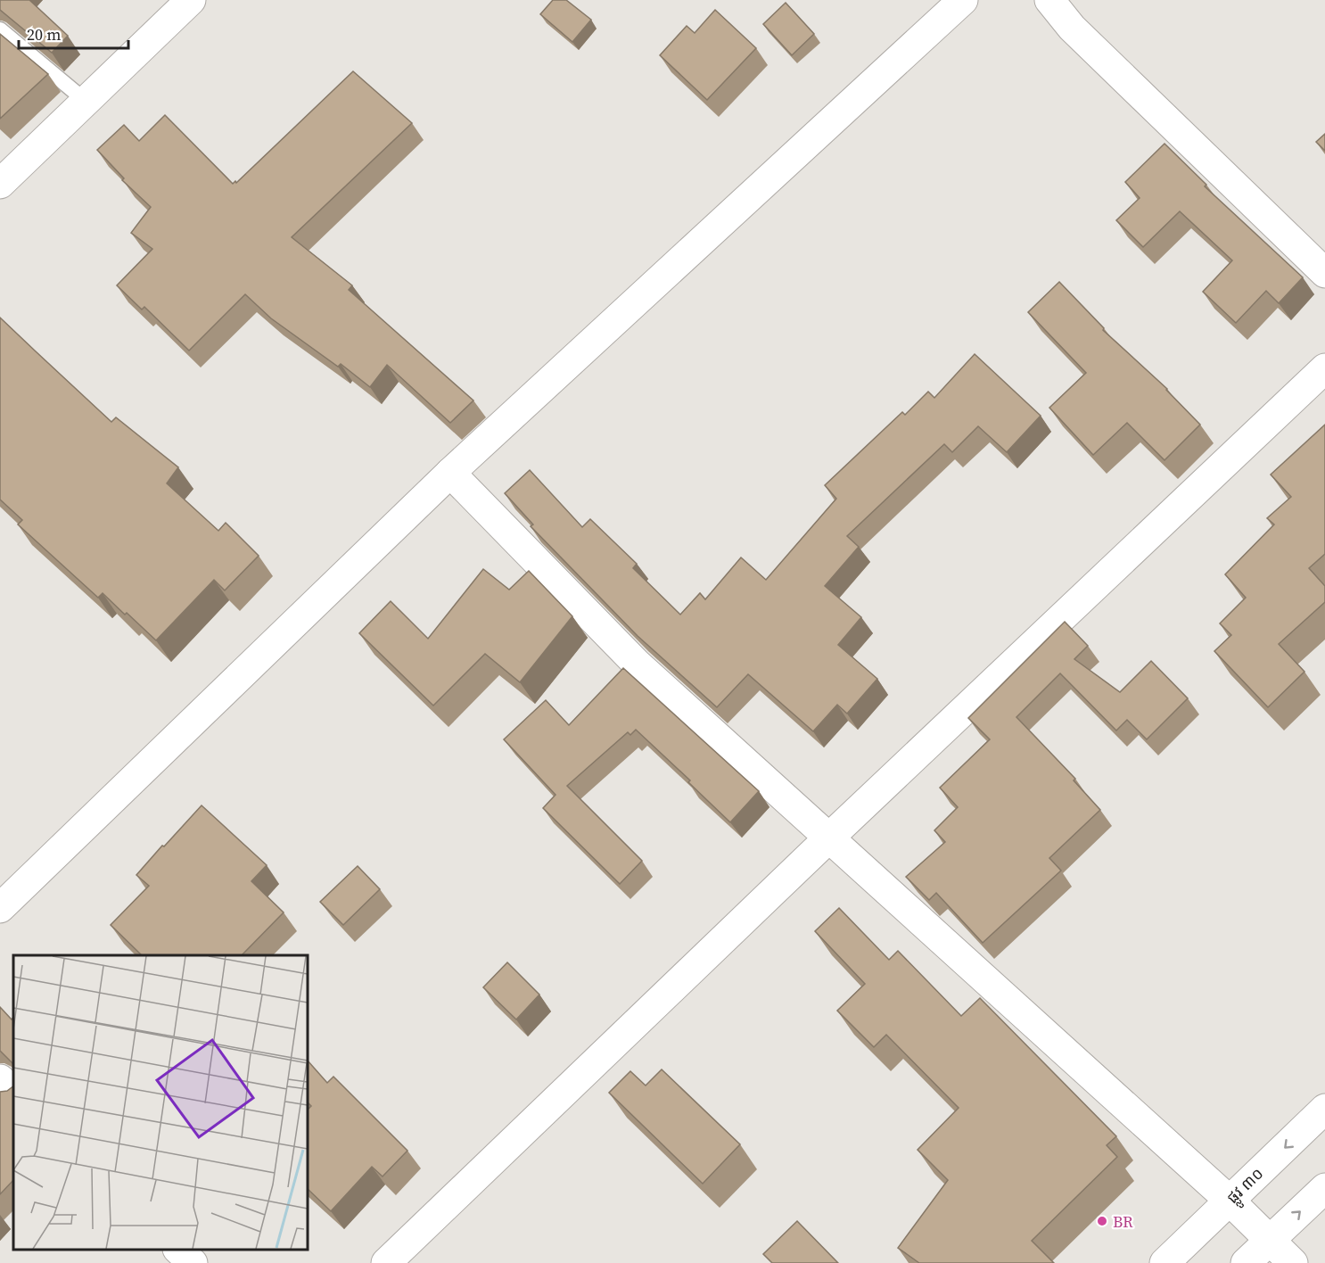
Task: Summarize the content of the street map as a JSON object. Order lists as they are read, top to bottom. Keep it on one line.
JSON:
{"streets":{"street":["ផ្លូវ ៣០"]},"places":["BR"],"scale_bar":"20 m"}
